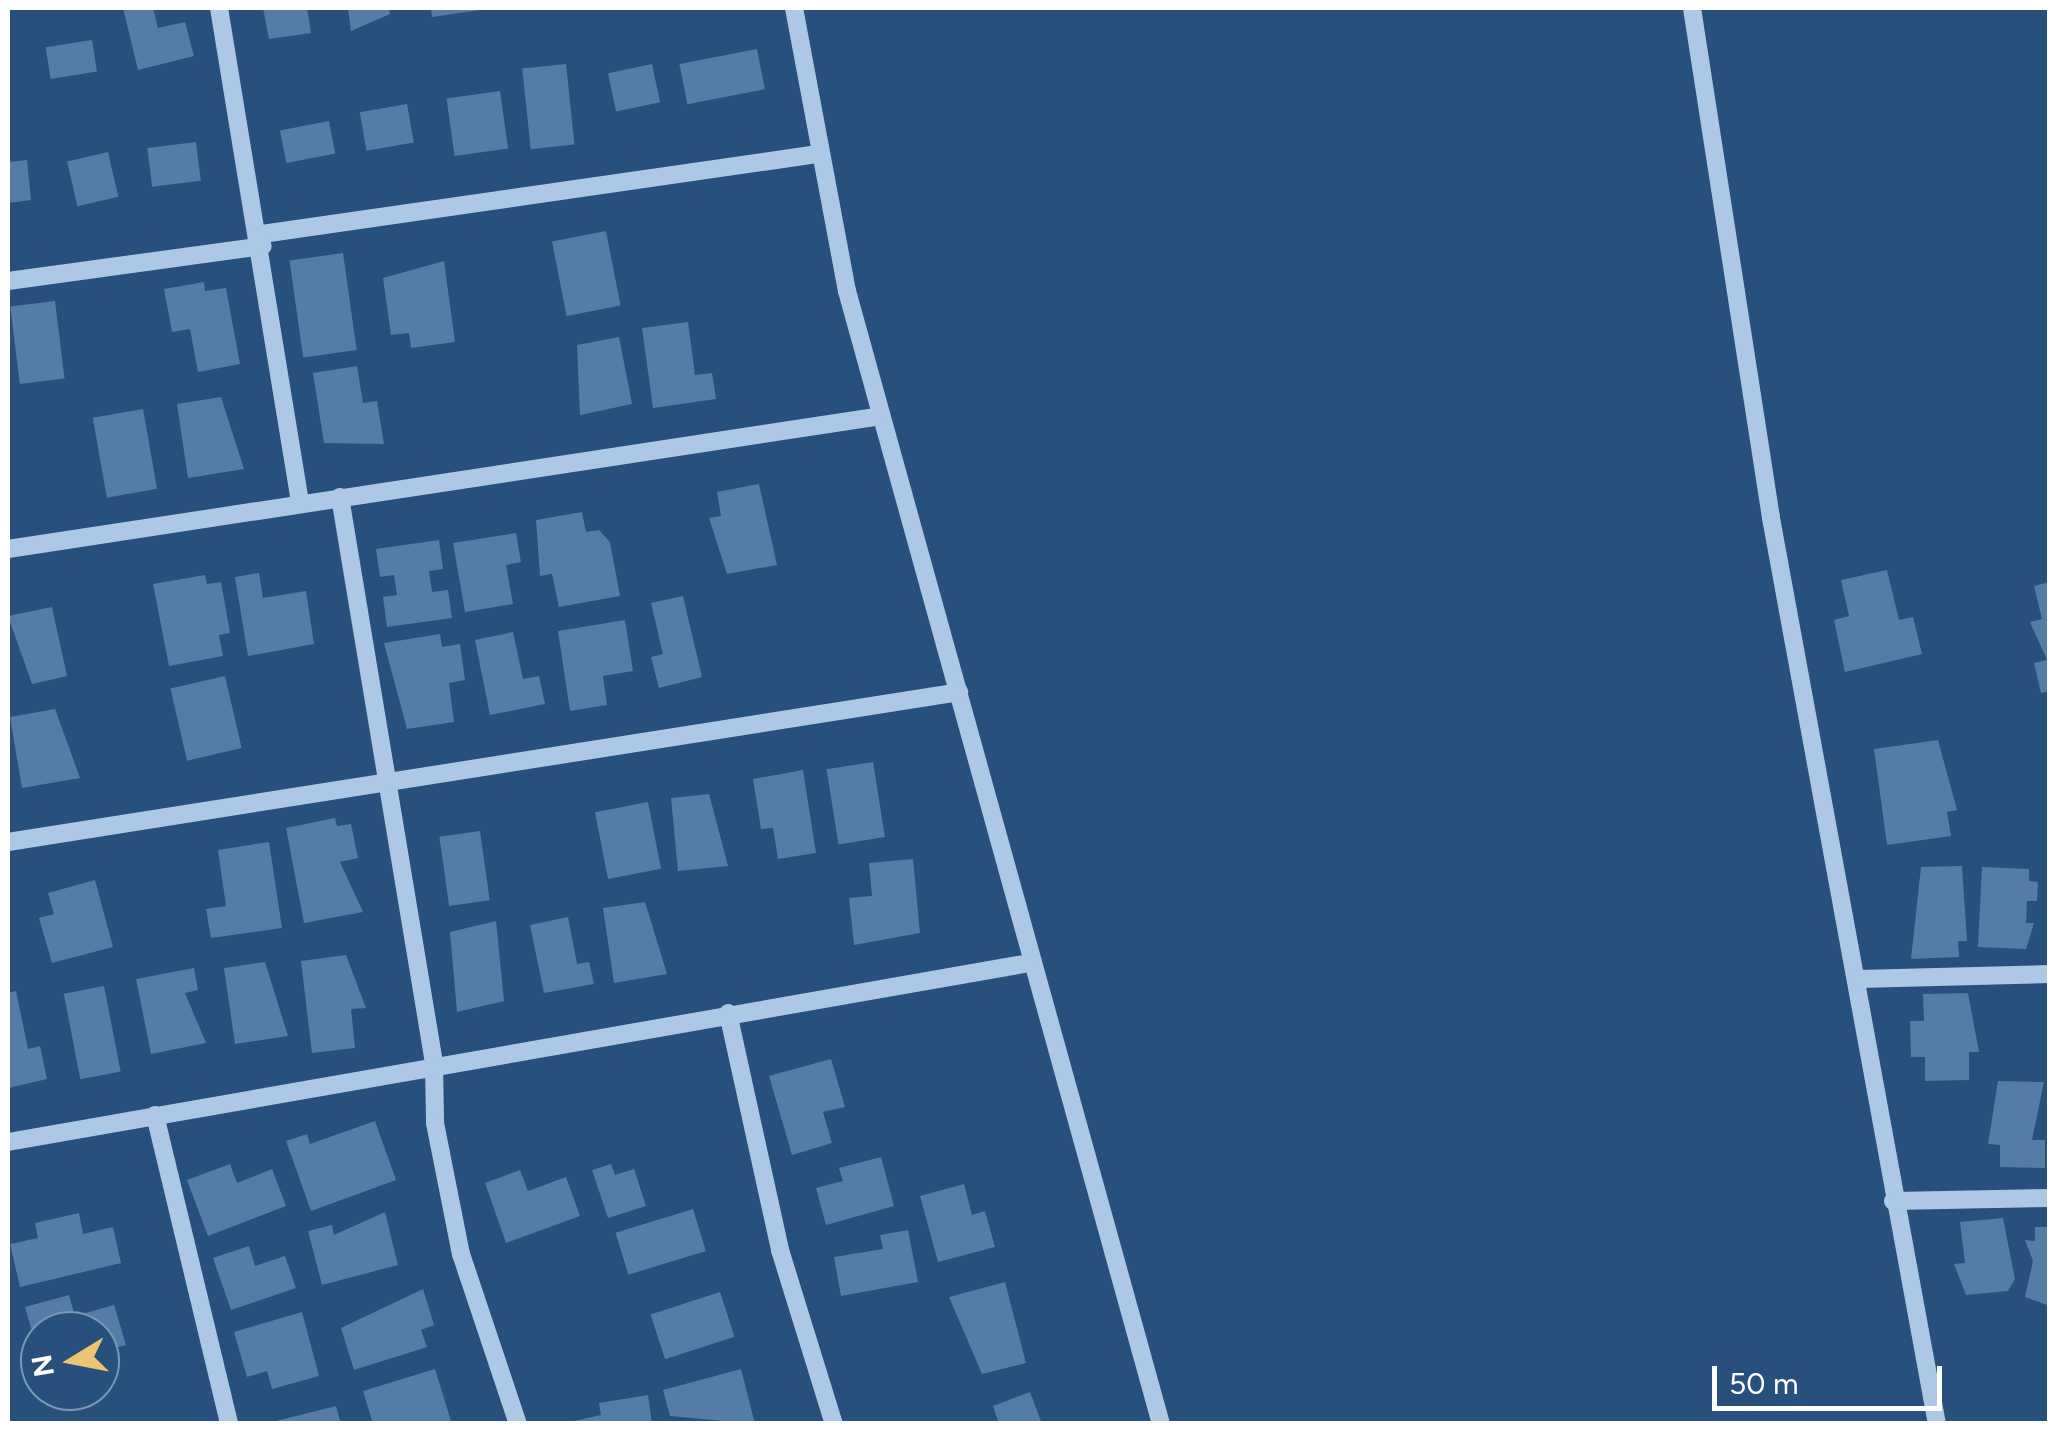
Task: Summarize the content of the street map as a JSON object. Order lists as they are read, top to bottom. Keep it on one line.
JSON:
{"scale_bar":"50 m","north":"left"}
